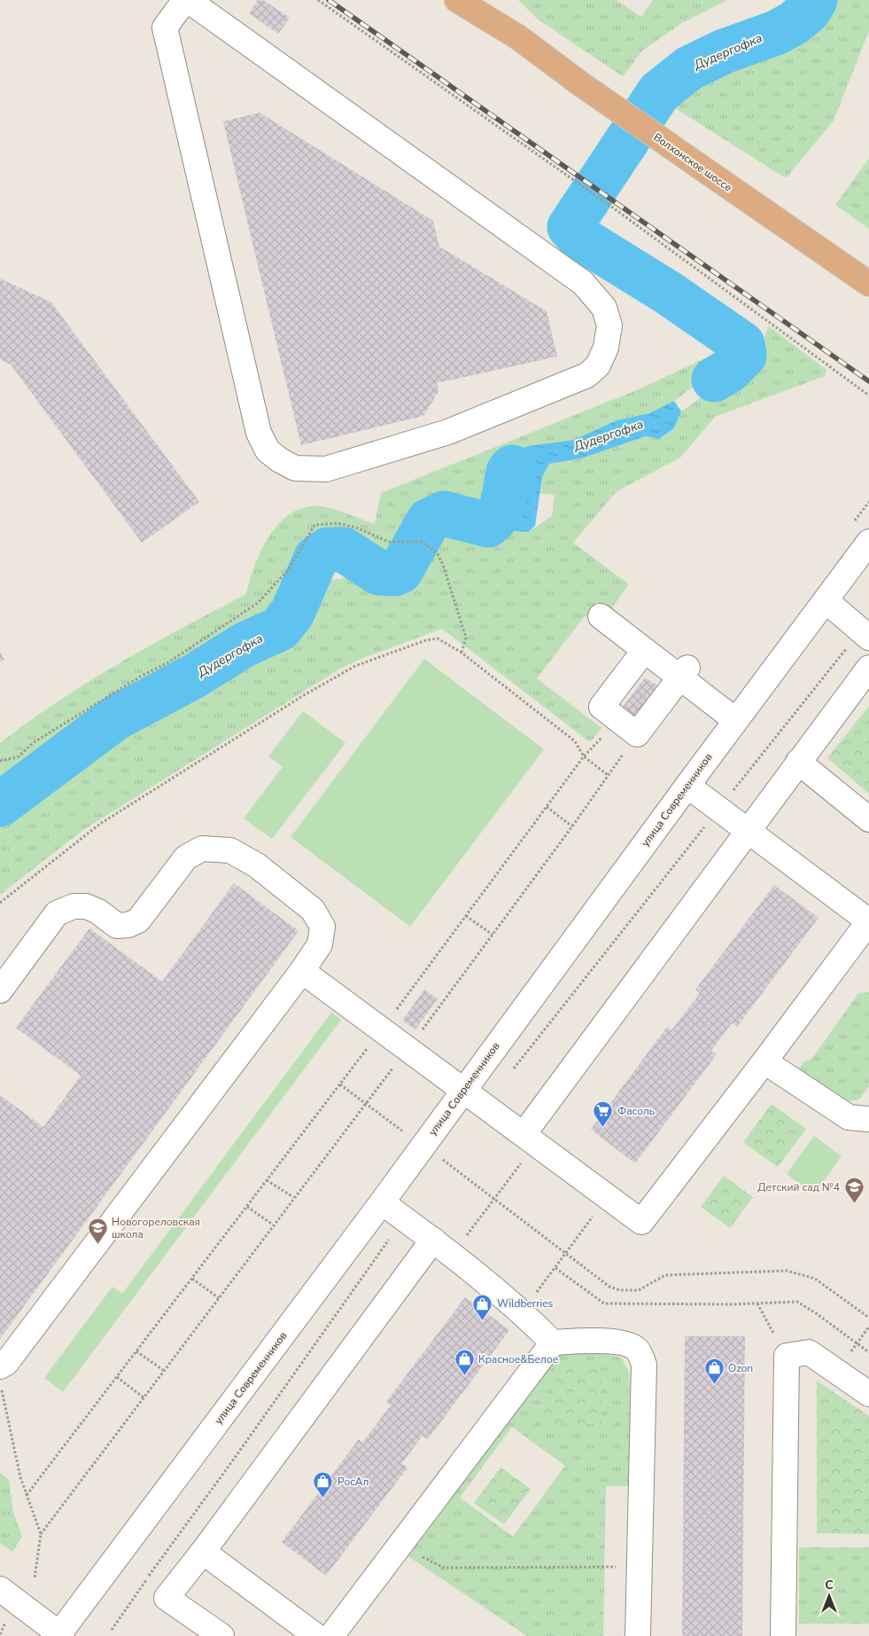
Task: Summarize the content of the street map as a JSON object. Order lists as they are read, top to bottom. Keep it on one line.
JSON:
{"streets":{"main road":["Волхонское шоссе"],"street":["улица Современников"]},"water":["Дудергофка"],"places":{"supermarket":["Фасоль"],"school or university":["Детский сад №4","Новогореловская школа"],"shop":["Wildberries","Красное&Белое","Ozon","РосАл"]},"north":"top"}
